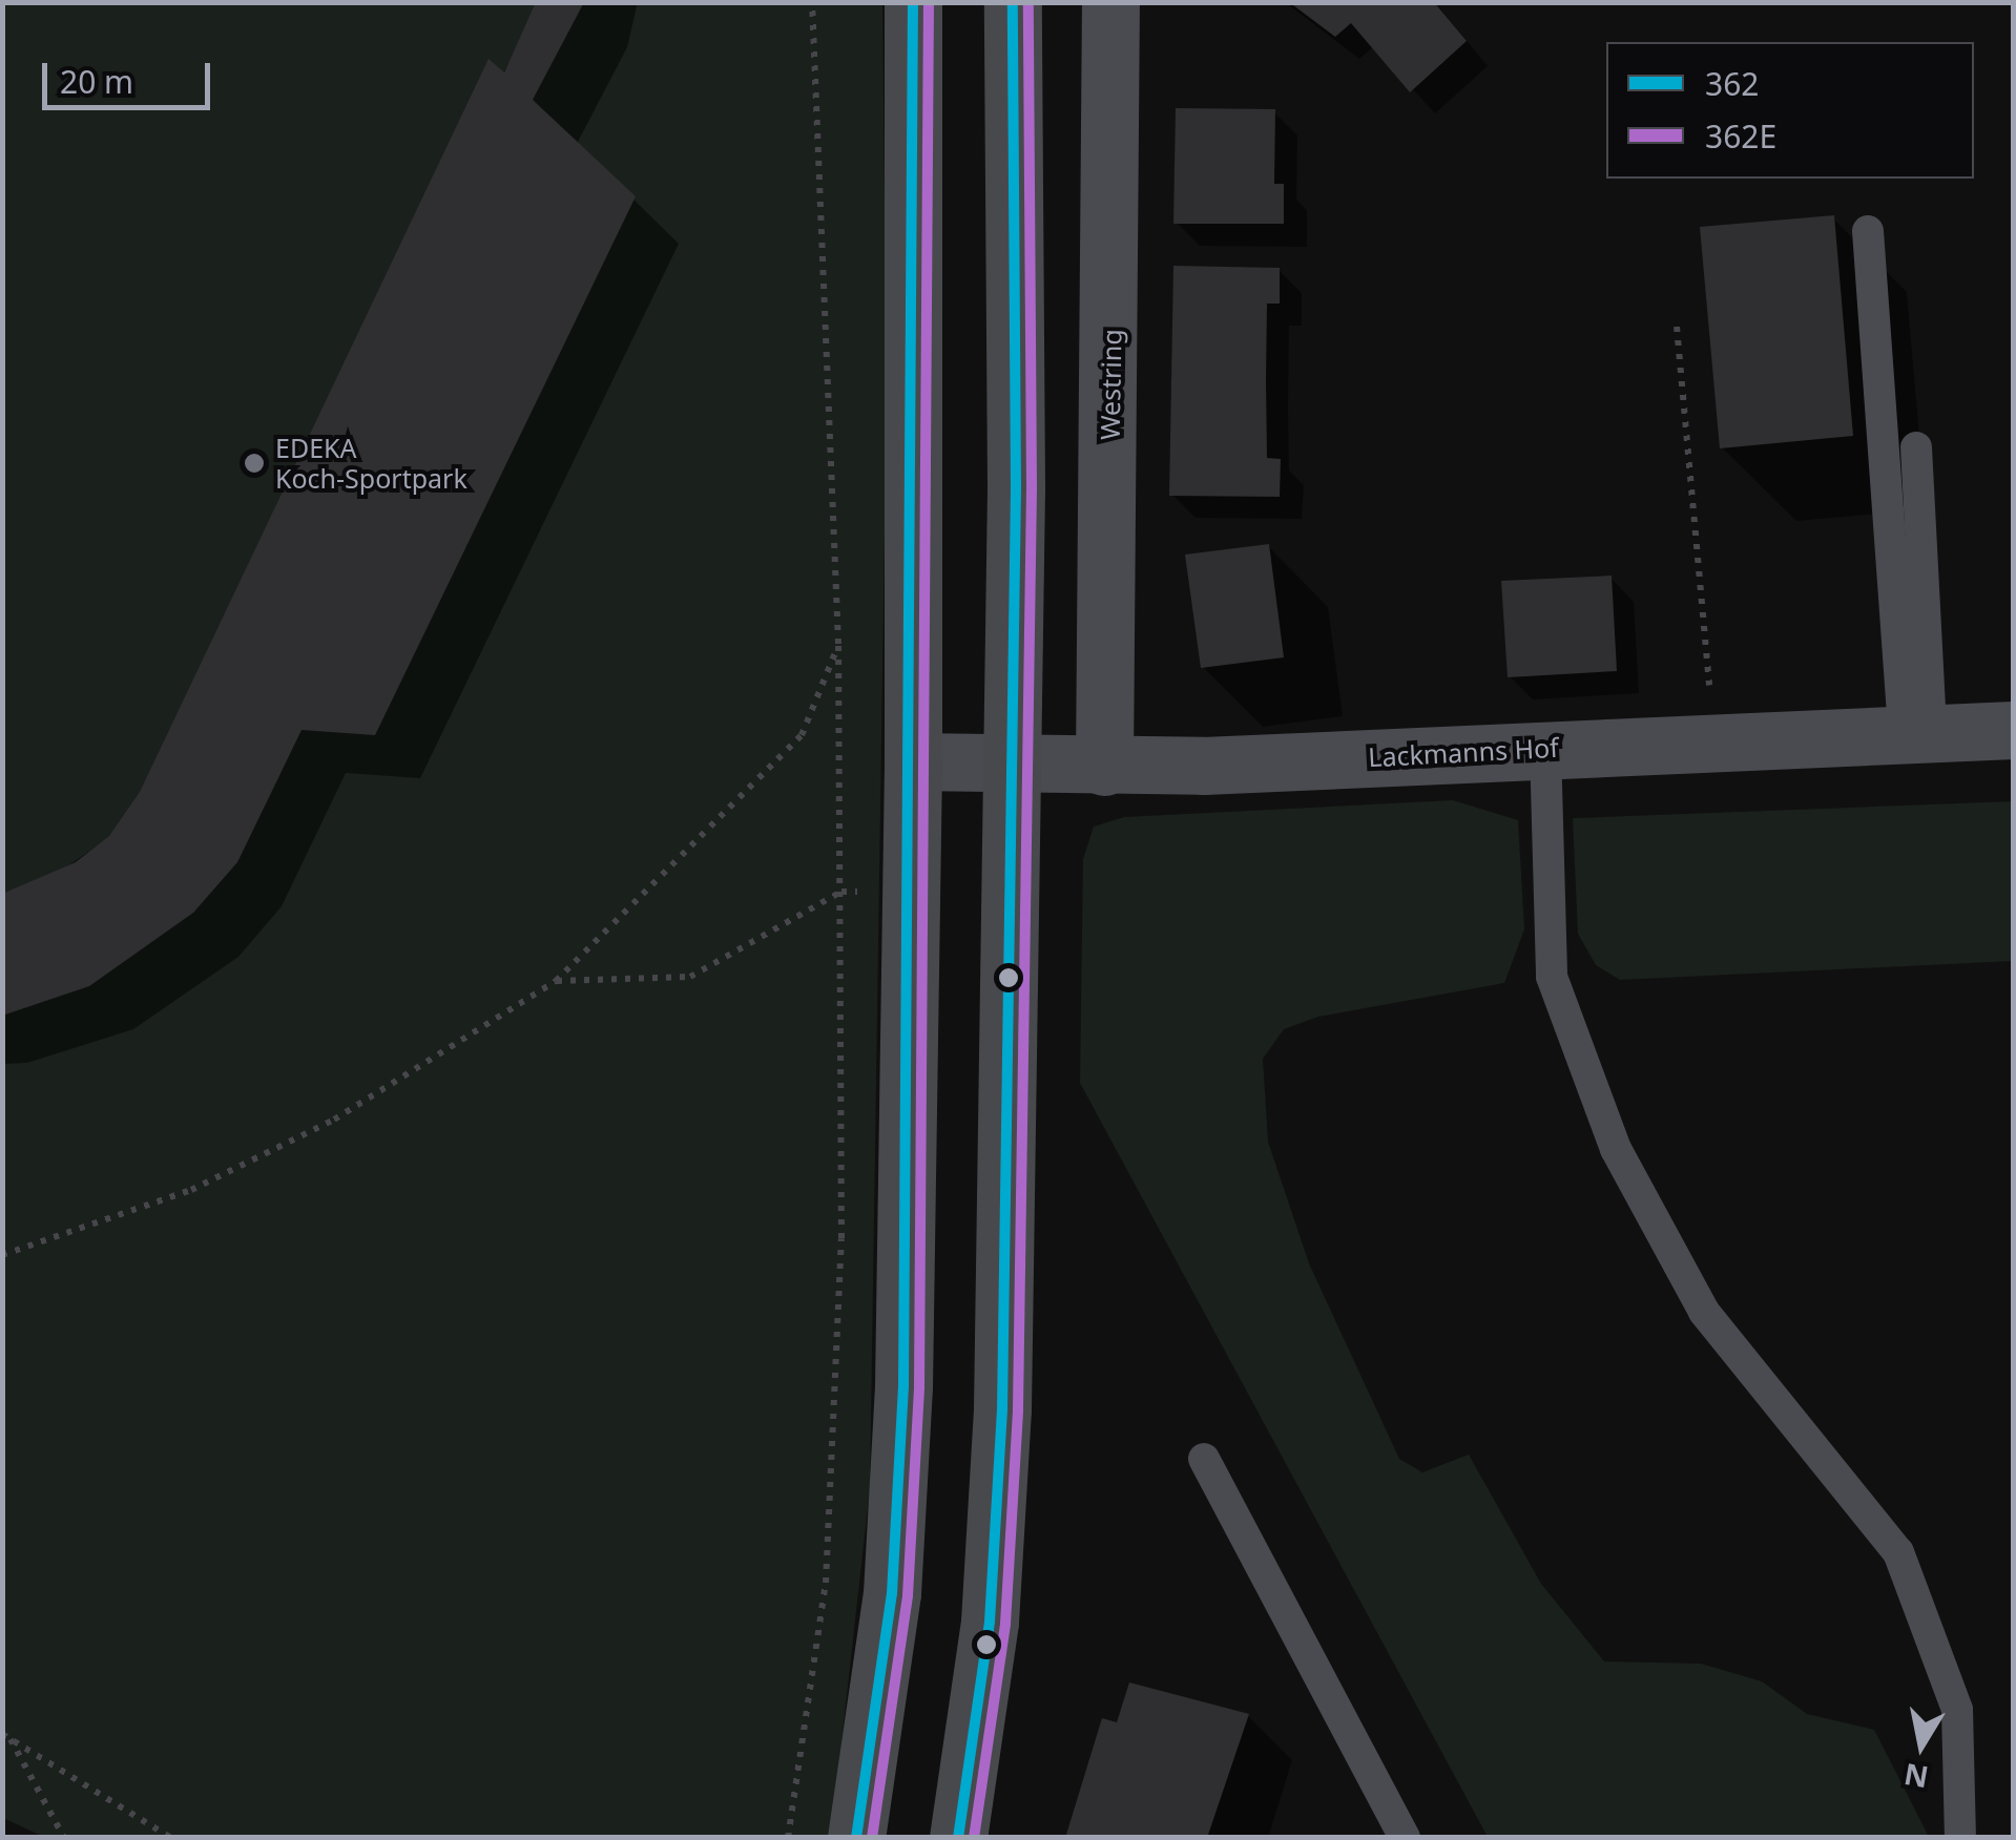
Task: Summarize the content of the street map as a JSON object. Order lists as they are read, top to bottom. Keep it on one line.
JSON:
{"streets":{"street":["Westring","Lackmanns Hof"]},"crossings":[["Westring","Lackmanns Hof"]],"places":["EDEKA Koch-Sportpark"],"lines":["transit line 362","transit line 362E"],"legend":["362","362E"],"scale_bar":"20 m","north":"bottom"}
